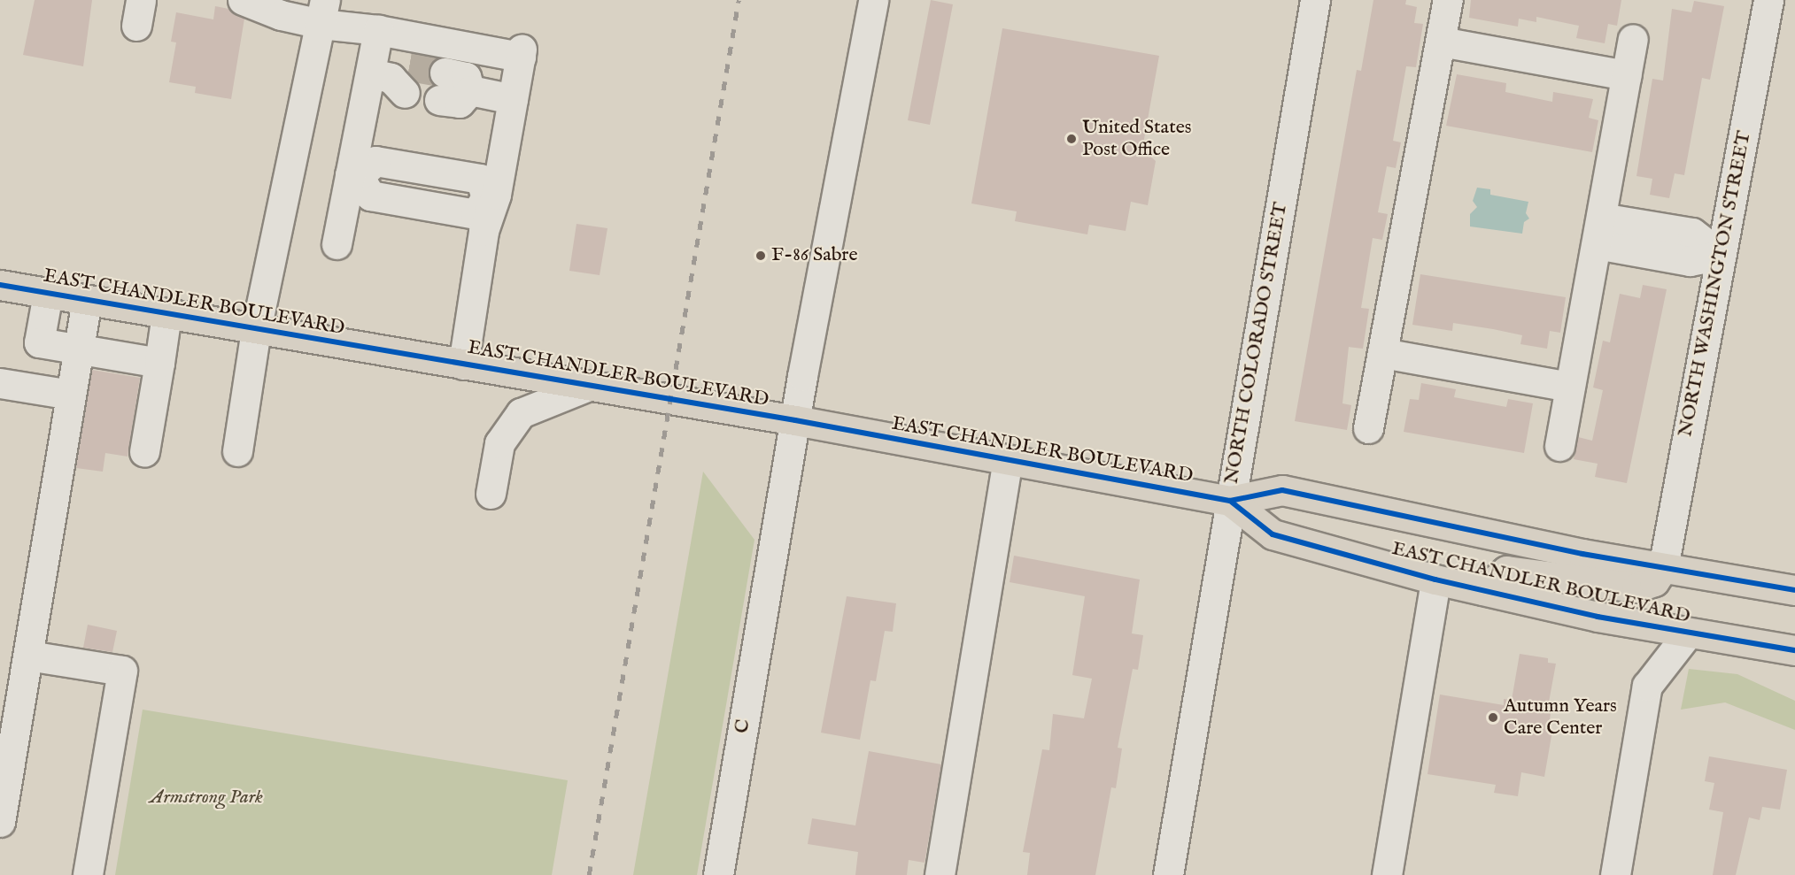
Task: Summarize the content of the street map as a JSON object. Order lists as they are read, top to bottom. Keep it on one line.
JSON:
{"streets":{"main road":["EAST CHANDLER BOULEVARD"],"street":["NORTH WASHINGTON STREET","NORTH COLORADO STREET","C"]},"crossings":[["NORTH WASHINGTON STREET","EAST CHANDLER BOULEVARD"],["EAST CHANDLER BOULEVARD","NORTH COLORADO STREET"],["EAST CHANDLER BOULEVARD","C"]],"parks":["Armstrong Park"],"places":["United States Post Office","F-86 Sabre","Autumn Years Care Center"]}
